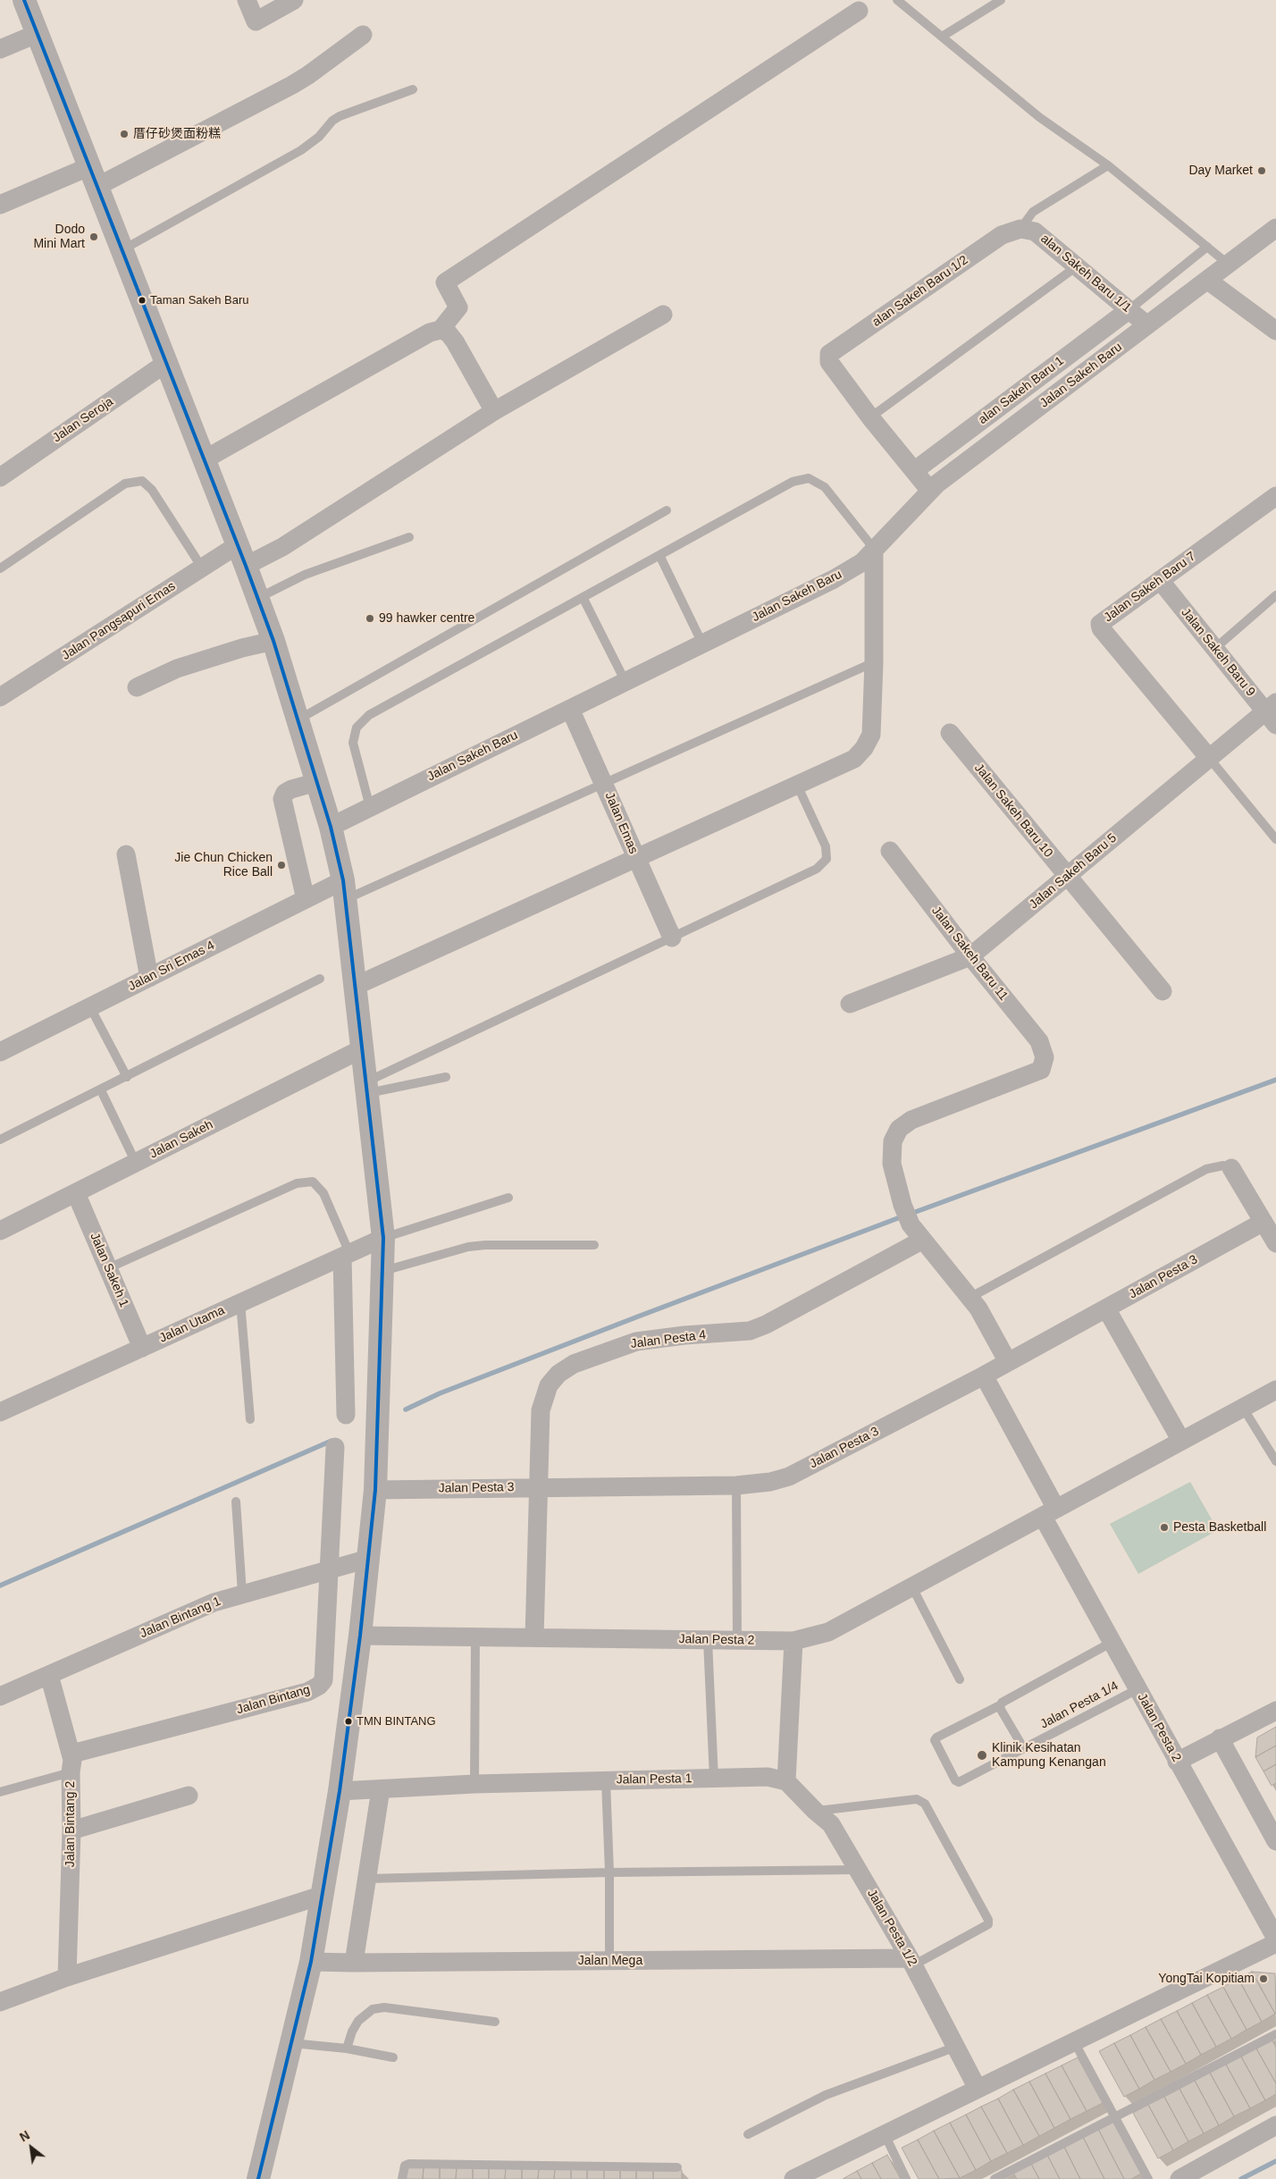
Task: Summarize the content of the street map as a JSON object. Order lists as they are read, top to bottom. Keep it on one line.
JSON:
{"streets":{"street":["alan Sakeh Baru 1/1","alan Sakeh Baru 1/2","Jalan Sakeh Baru","alan Sakeh Baru 1","Jalan Seroja","Jalan Sakeh Baru 7","Jalan Pangsapuri Emas","Jalan Sakeh Baru 9","Jalan Sakeh Baru 10","Jalan Emas","Jalan Sakeh Baru 5","Jalan Sakeh Baru 11","Jalan Sri Emas 4","Jalan Sakeh","Jalan Sakeh 1","Jalan Pesta 3","Jalan Utama","Jalan Pesta 4","Jalan Bintang 1","Jalan Pesta 2","Jalan Bintang","Jalan Pesta 1","Jalan Bintang 2","Jalan Pesta 1/2","Jalan Mega"],"lane":["Jalan Pesta 1/4"]},"crossings":[["alan Sakeh Baru 1/1","alan Sakeh Baru 1/2"],["alan Sakeh Baru 1/1","Jalan Sakeh Baru"],["alan Sakeh Baru 1/1","alan Sakeh Baru 1"],["Jalan Sakeh Baru","Jalan Emas"],["Jalan Sakeh Baru 7","Jalan Sakeh Baru 9"],["Jalan Sakeh Baru 7","Jalan Sakeh Baru 5"],["Jalan Sakeh Baru 9","Jalan Sakeh Baru 5"],["Jalan Sakeh Baru 10","Jalan Sakeh Baru 5"],["Jalan Sakeh Baru 5","Jalan Sakeh Baru 11"],["Jalan Sakeh Baru 11","Jalan Pesta 4"],["Jalan Sakeh","Jalan Sakeh 1"],["Jalan Sakeh 1","Jalan Utama"],["Jalan Pesta 3","Jalan Pesta 4"],["Jalan Pesta 4","Jalan Pesta 2"],["Jalan Bintang 1","Jalan Bintang"],["Jalan Bintang 1","Jalan Bintang 2"],["Jalan Pesta 2","Jalan Pesta 1/4"],["Jalan Bintang","Jalan Bintang 2"],["Jalan Pesta 1","Jalan Pesta 1/2"],["Jalan Pesta 1/2","Jalan Mega"]],"places":["厝仔砂煲面粉糕","Day Market","Dodo Mini Mart","Taman Sakeh Baru","99 hawker centre","Jie Chun Chicken Rice Ball","Pesta Basketball","TMN BINTANG","Klinik Kesihatan Kampung Kenangan","YongTai Kopitiam"],"north":"top left"}
